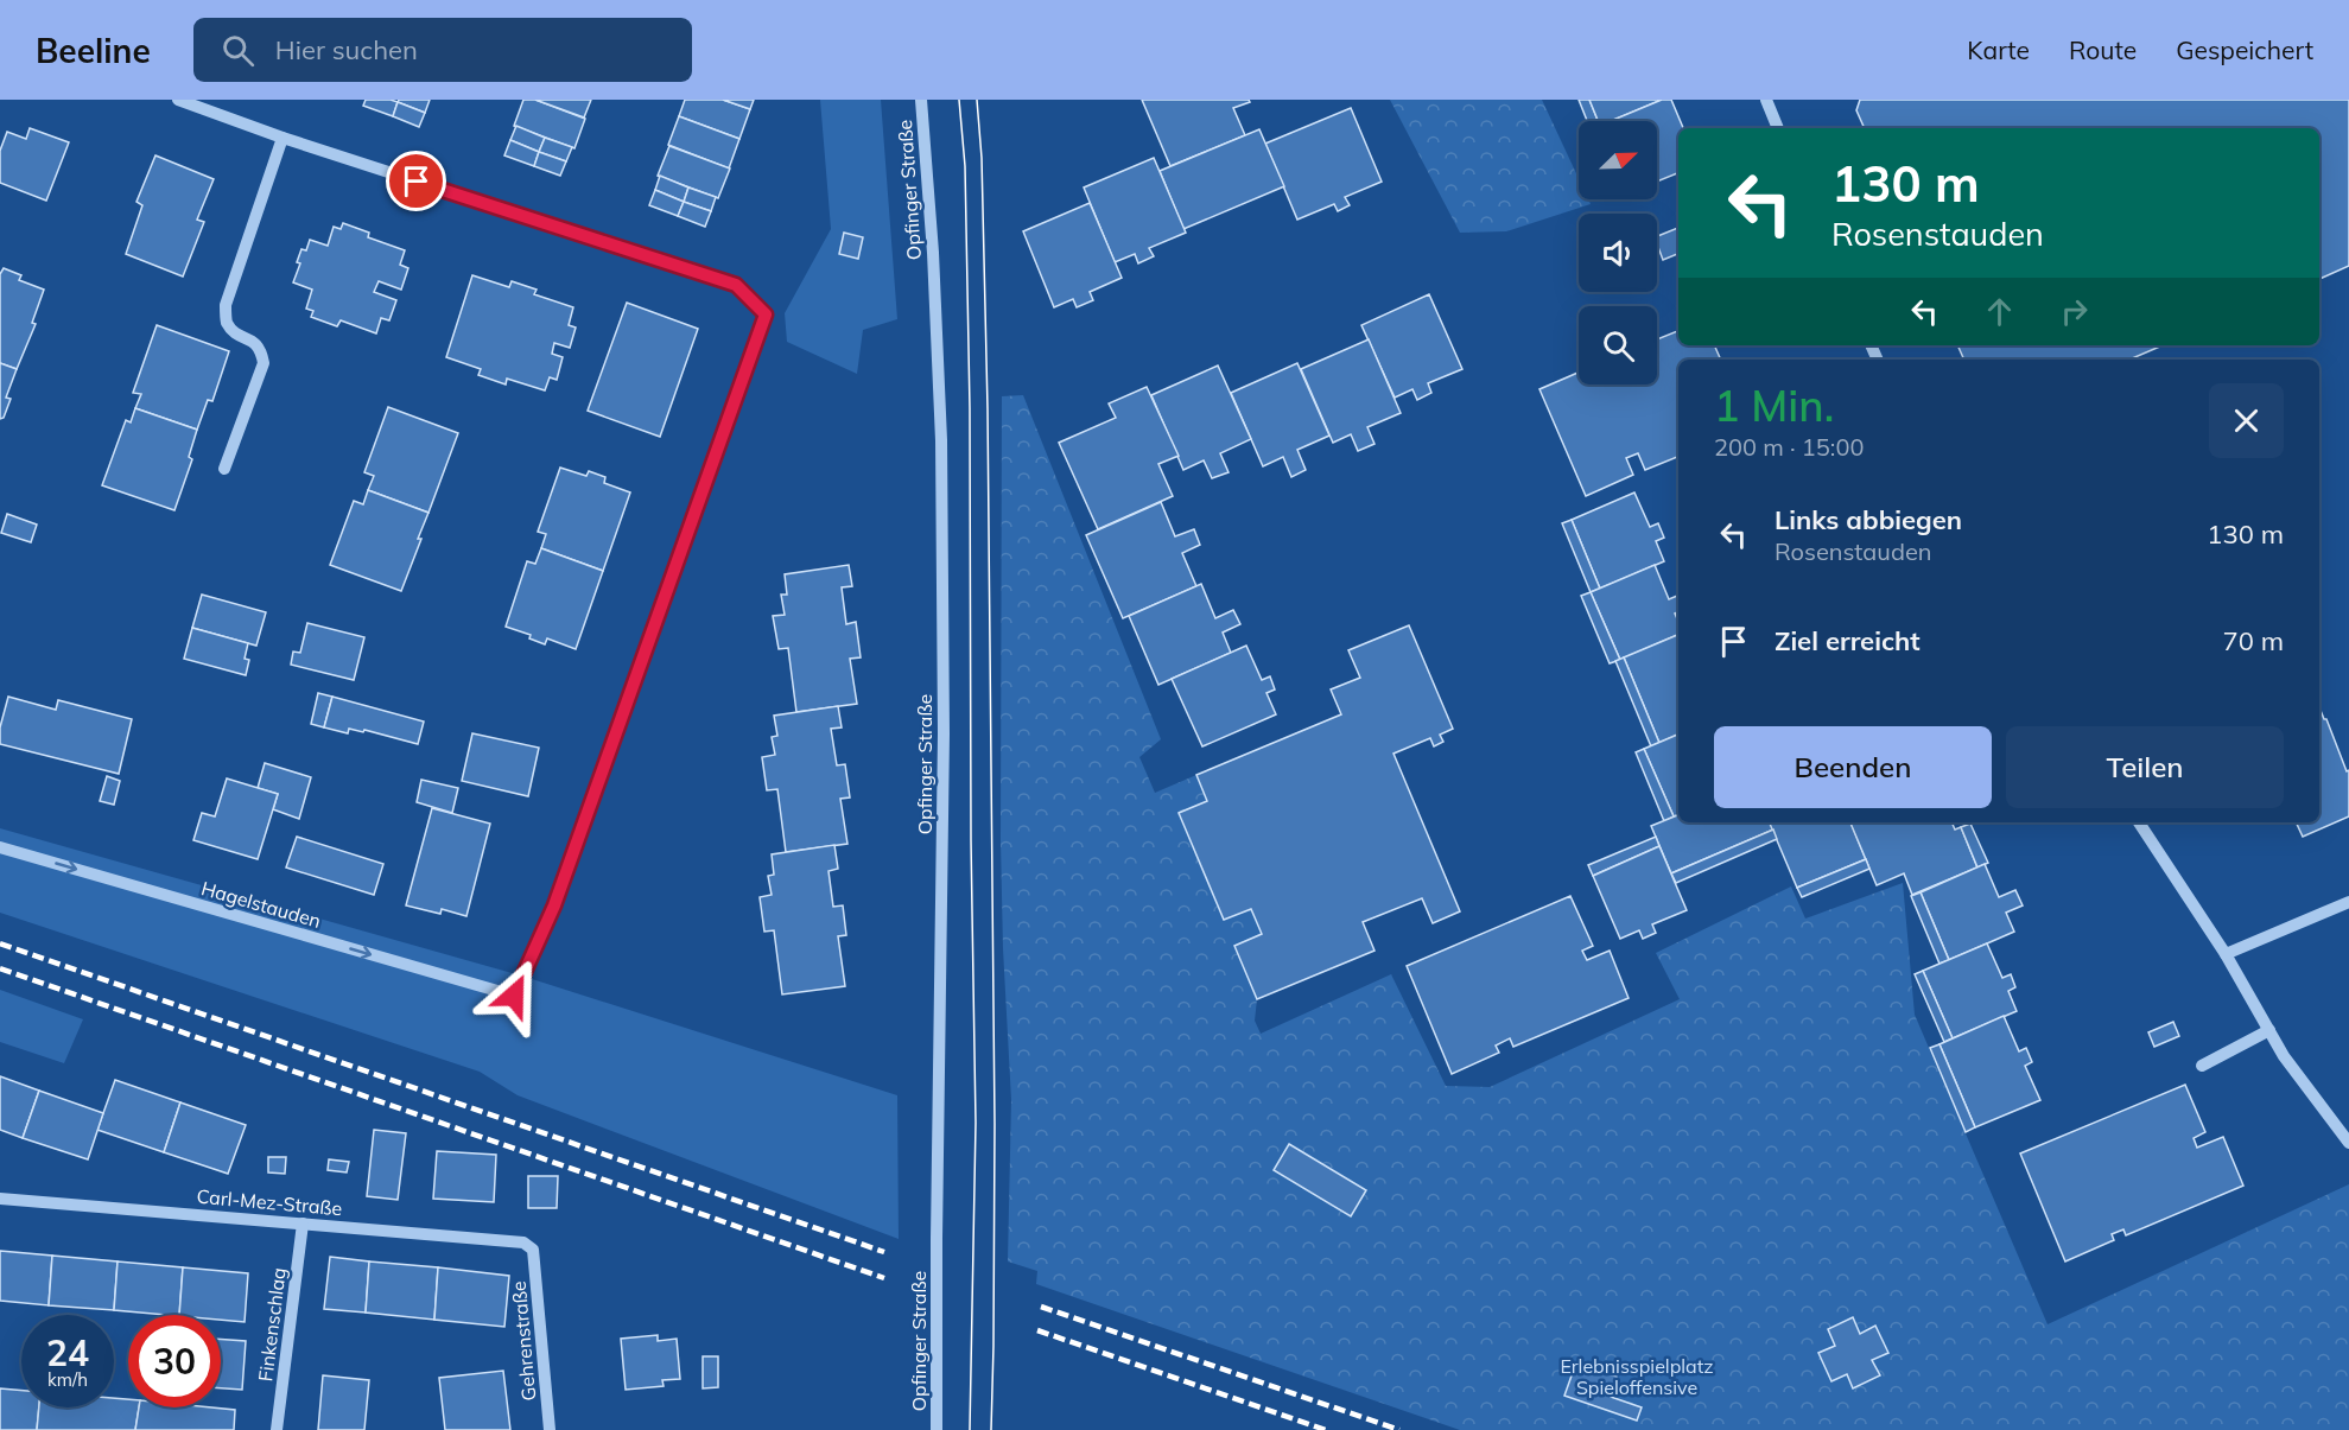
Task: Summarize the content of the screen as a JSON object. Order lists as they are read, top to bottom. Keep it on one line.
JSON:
{"streets":{"street":["Opfinger Straße","Hagelstauden","Carl-Mez-Straße","Finkenschlag","Gehrenstraße"]},"crossings":[["Carl-Mez-Straße","Finkenschlag"],["Carl-Mez-Straße","Gehrenstraße"]],"parks":["Erlebnisspielplatz Spieloffensive"],"north":"top right","page":{"header":"Beeline","search":"Hier suchen","nav":["Karte","Route","Gespeichert"],"turn":["130 m","Rosenstauden"],"heading":["1 Min.","200 m · 15:00"],"list":[{"name":"Links abbiegen","note":"Rosenstauden","value":"130 m"},{"name":"Ziel erreicht","value":"70 m"}],"buttons":["Beenden","Teilen"],"speed":"24 km/h","limit":"30"}}
